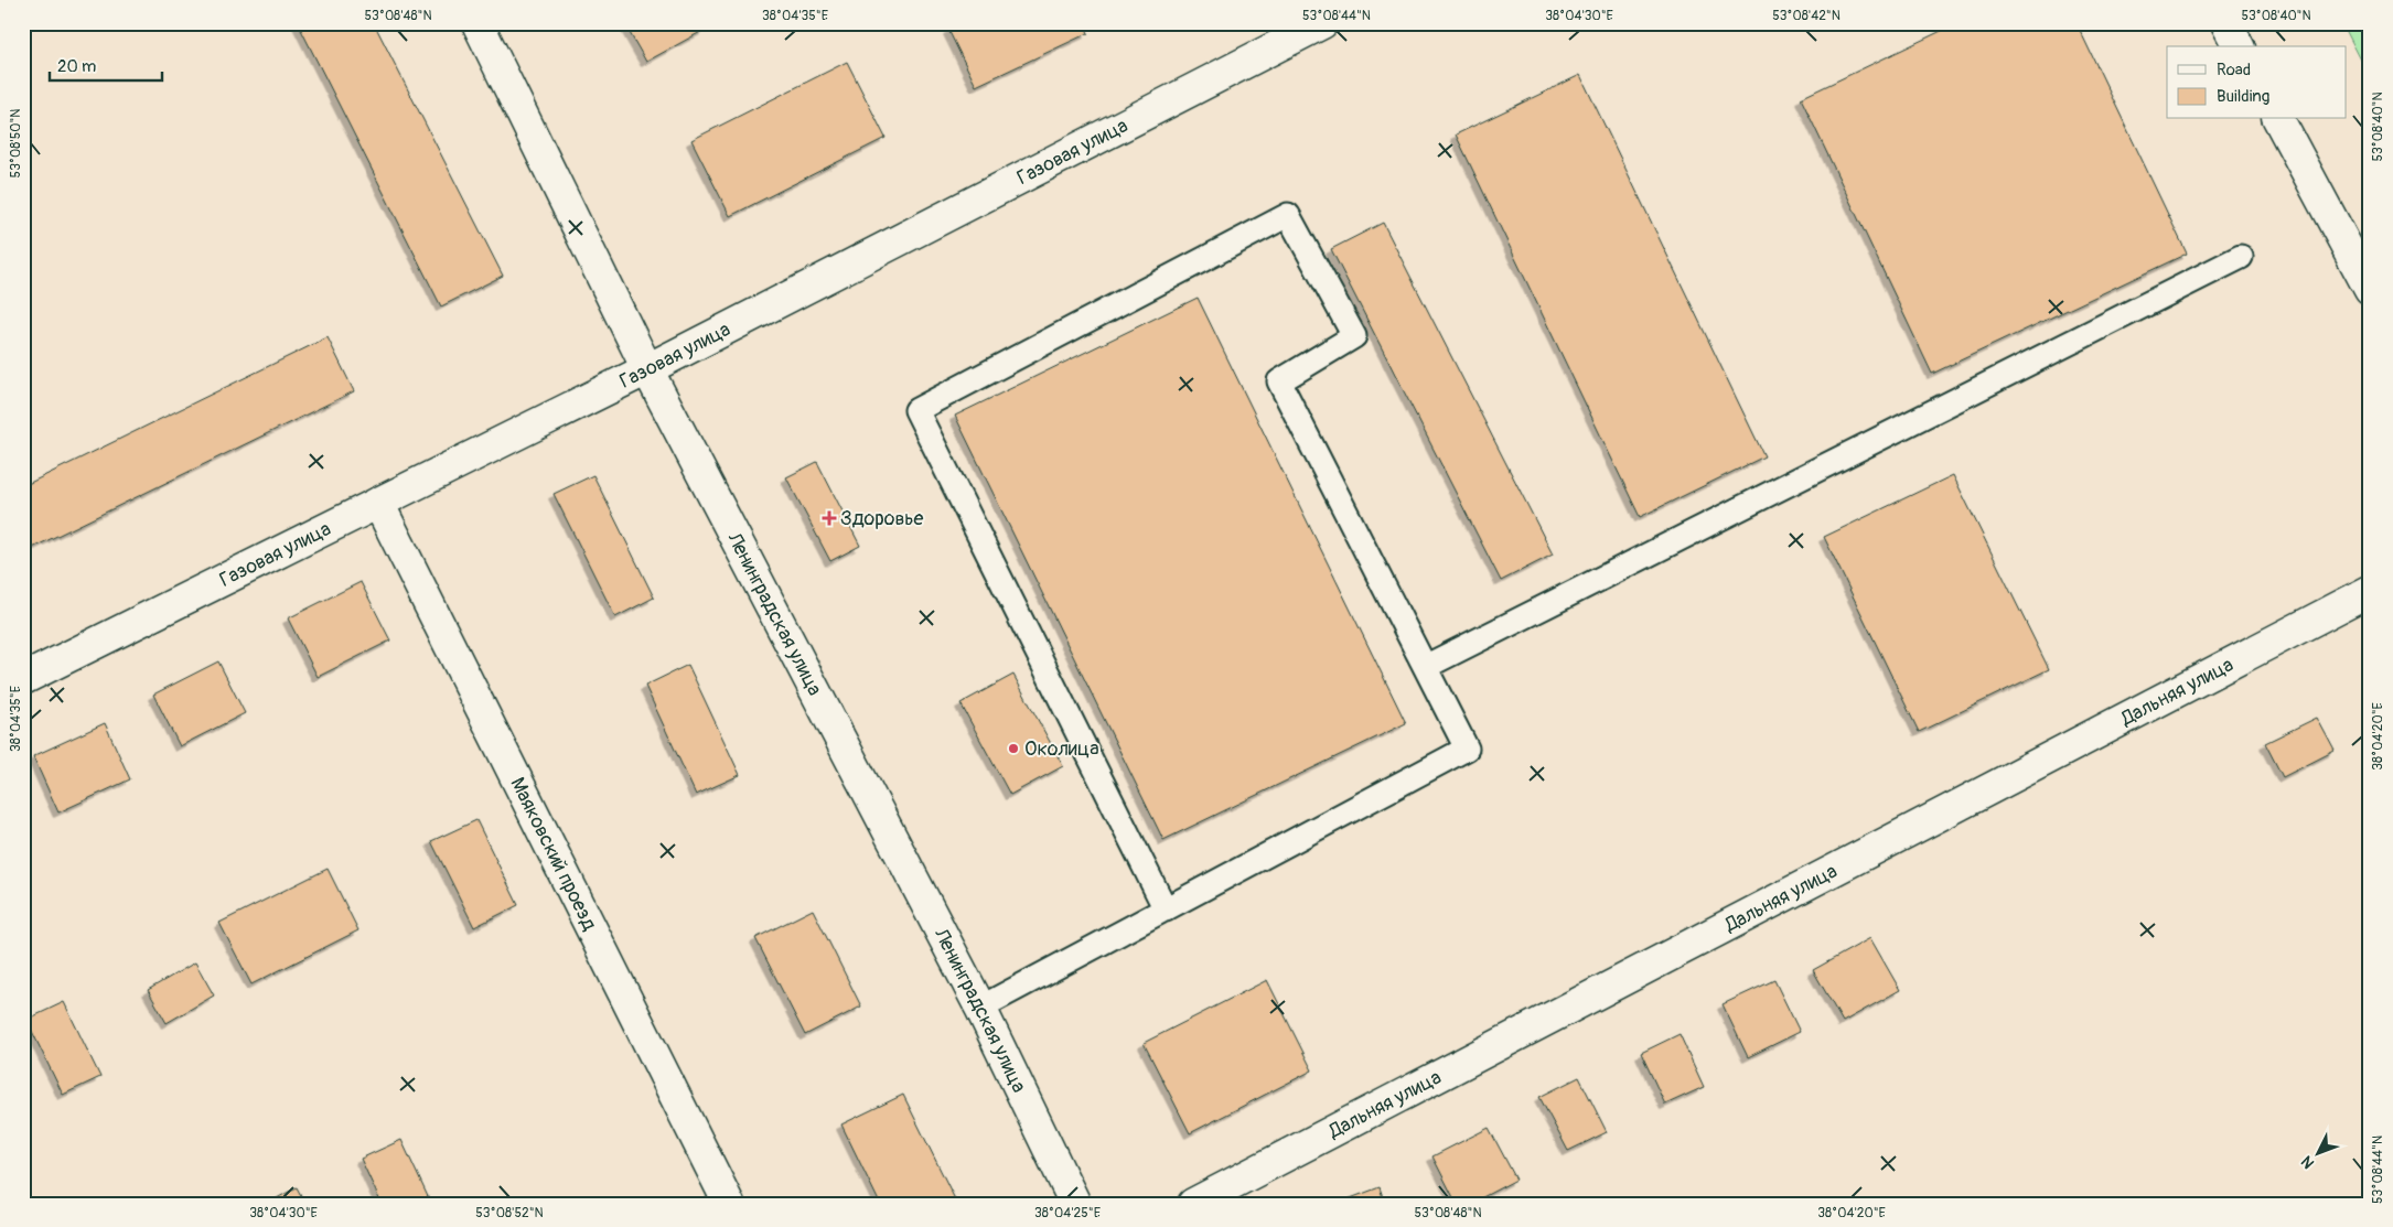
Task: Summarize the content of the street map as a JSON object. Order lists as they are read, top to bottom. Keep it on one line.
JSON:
{"streets":{"street":["Газовая улица","Ленинградская улица","Дальняя улица","Маяковский проезд"]},"crossings":[["Газовая улица","Ленинградская улица"],["Газовая улица","Маяковский проезд"]],"places":{"health":["Здоровье"],"other":["Околица"]},"legend":["Road","Building"],"scale_bar":"20 m","north":"bottom left","coordinates":["53°08'48\"N","38°04'35\"E","53°08'44\"N","38°04'30\"E","53°08'42\"N","53°08'40\"N","53°08'50\"N","38°04'20\"E","53°08'52\"N","38°04'25\"E"]}
